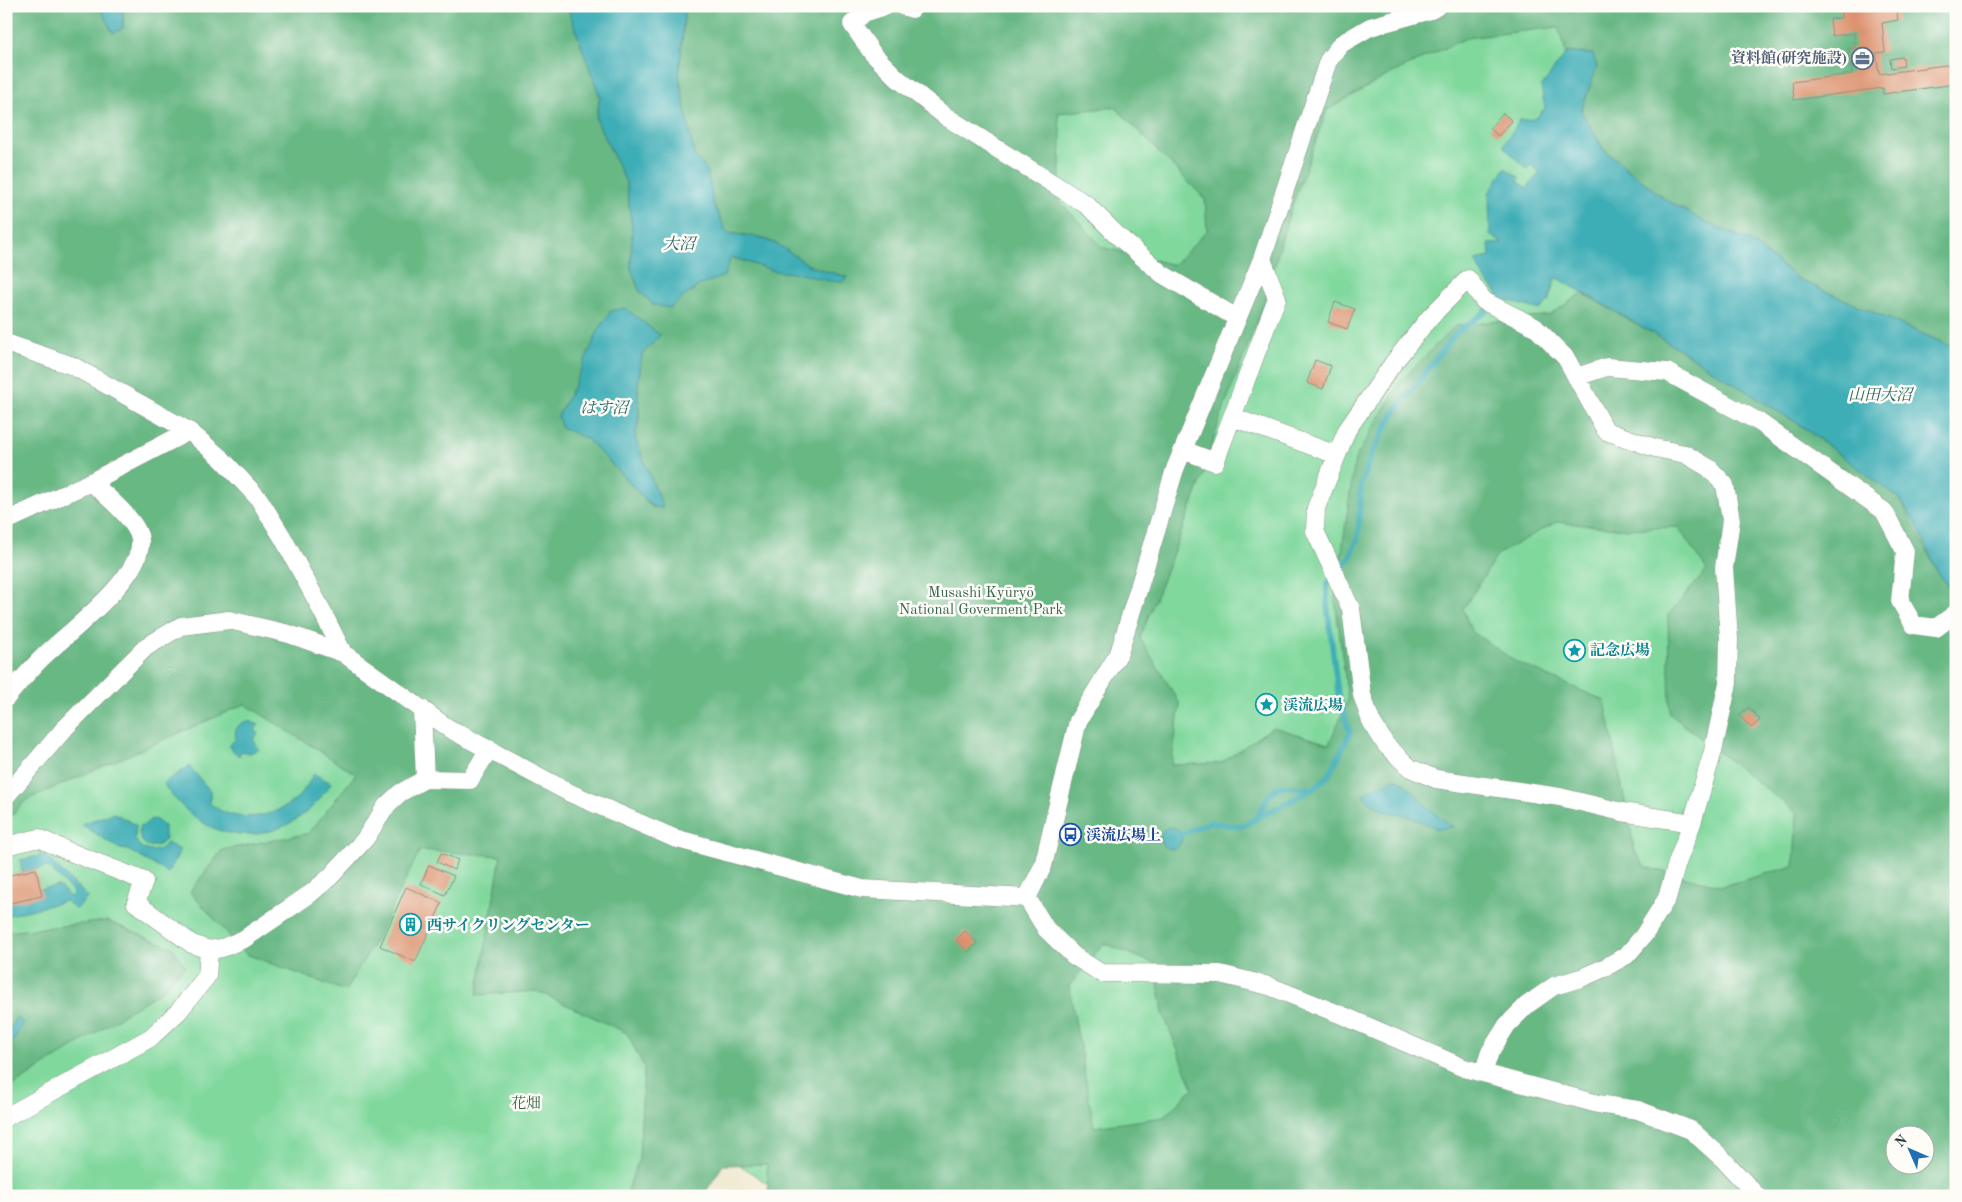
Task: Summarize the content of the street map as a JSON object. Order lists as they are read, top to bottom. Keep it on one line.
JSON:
{"water":["大沼","山田大沼","はす沼"],"parks":["Musashi Kyūryō National Goverment Park","花畑"],"places":{"office":["資料館(研究施設)"],"place":["記念広場","渓流広場"],"bus stop":["渓流広場上"],"building":["西サイクリングセンター"]},"north":"top left"}
